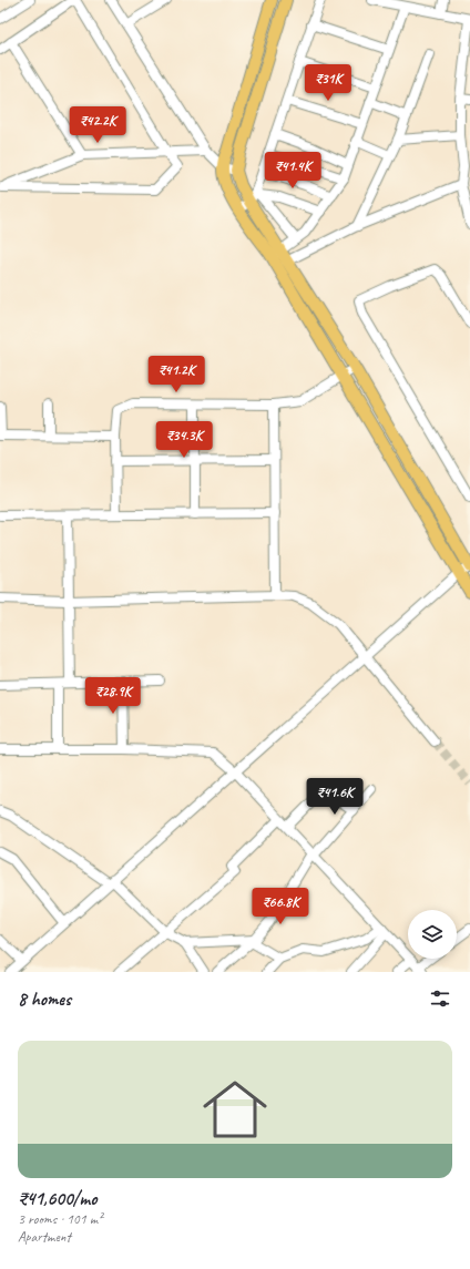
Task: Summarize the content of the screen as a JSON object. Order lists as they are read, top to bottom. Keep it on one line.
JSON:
{"page":{"price":["₹31K","₹42.2K","₹41.4K","₹41.2K","₹34.3K","₹28.9K","₹41.6K","₹66.8K"],"heading":"8 homes","list":[{"name":"₹41,600/mo","note":"3 rooms · 101 m² · Apartment"}]}}
